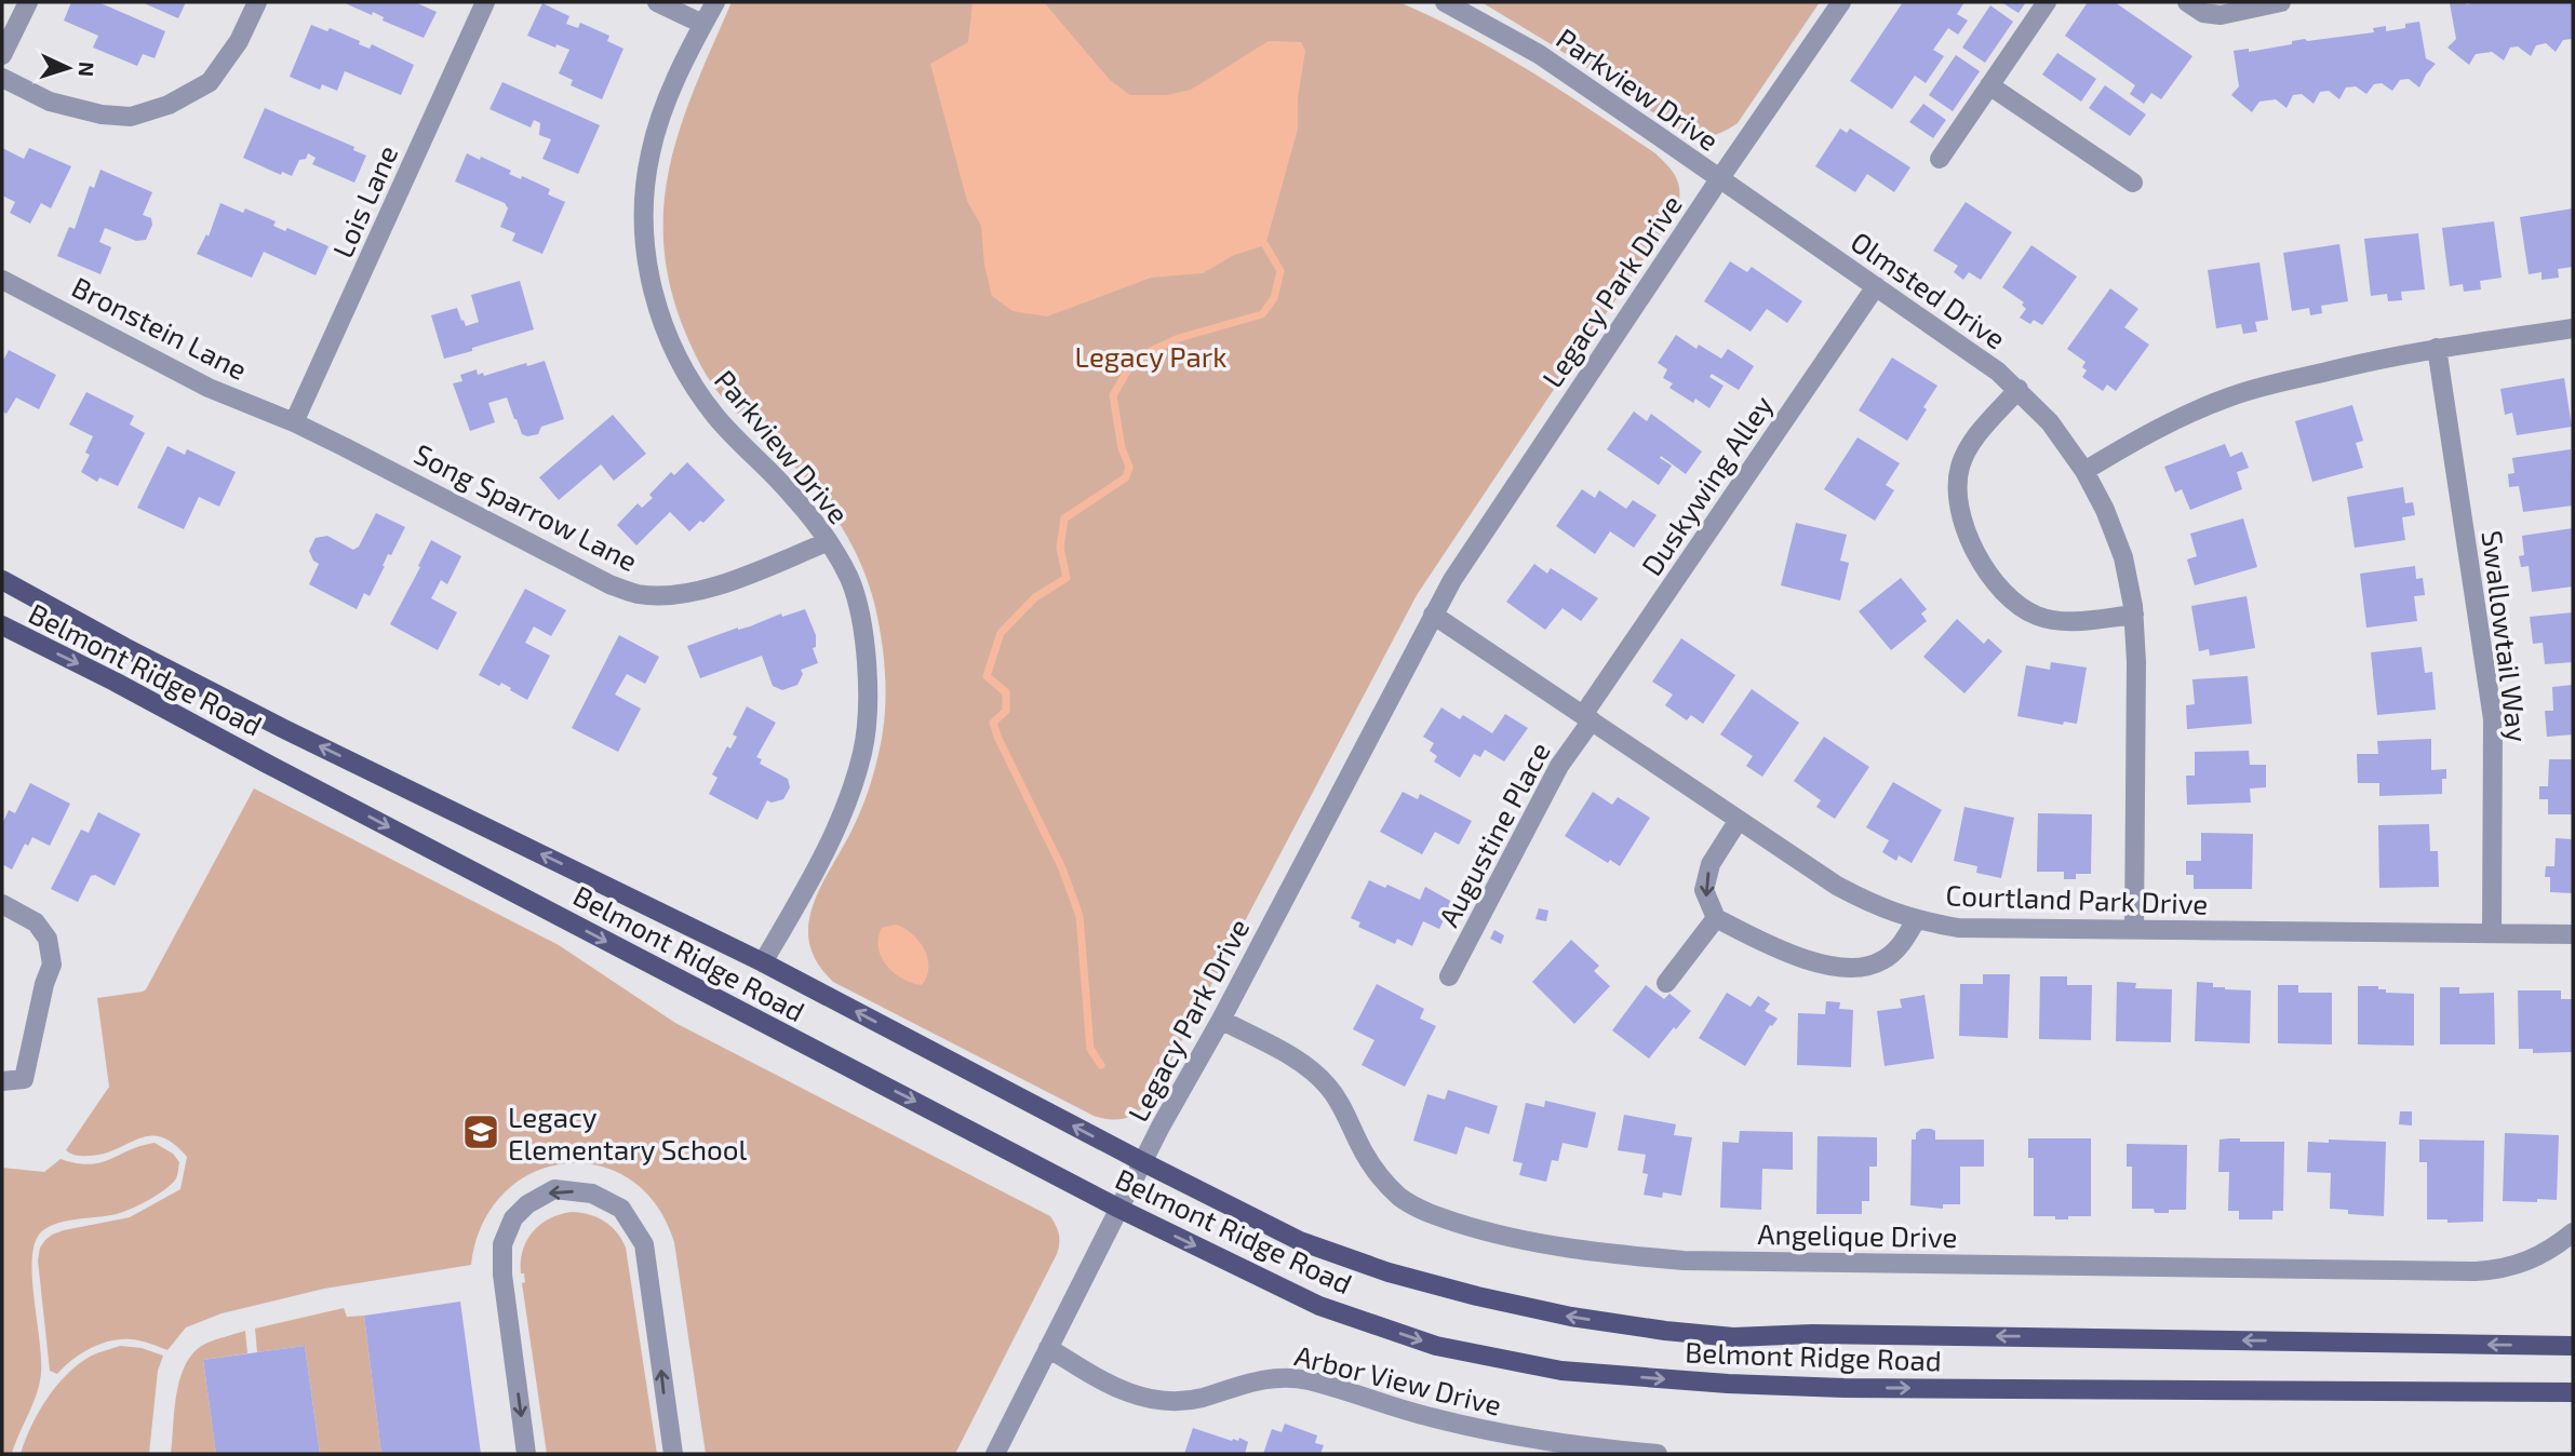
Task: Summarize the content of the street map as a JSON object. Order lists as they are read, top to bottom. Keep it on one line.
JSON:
{"streets":{"main road":["Belmont Ridge Road"],"street":["Parkview Drive","Lois Lane","Olmsted Drive","Legacy Park Drive","Bronstein Lane","Duskywing Alley","Song Sparrow Lane","Swallowtail Way","Augustine Place","Courtland Park Drive","Angelique Drive","Arbor View Drive"]},"crossings":[["Parkview Drive","Olmsted Drive"],["Parkview Drive","Legacy Park Drive"],["Parkview Drive","Song Sparrow Lane"],["Parkview Drive","Belmont Ridge Road"],["Lois Lane","Bronstein Lane"],["Lois Lane","Song Sparrow Lane"],["Olmsted Drive","Legacy Park Drive"],["Olmsted Drive","Duskywing Alley"],["Olmsted Drive","Courtland Park Drive"],["Legacy Park Drive","Belmont Ridge Road"],["Legacy Park Drive","Angelique Drive"],["Legacy Park Drive","Arbor View Drive"],["Bronstein Lane","Song Sparrow Lane"],["Duskywing Alley","Augustine Place"],["Duskywing Alley","Courtland Park Drive"],["Swallowtail Way","Courtland Park Drive"],["Augustine Place","Courtland Park Drive"]],"parks":["Legacy Park"],"places":{"school or university":["Legacy Elementary School"]},"north":"right"}
